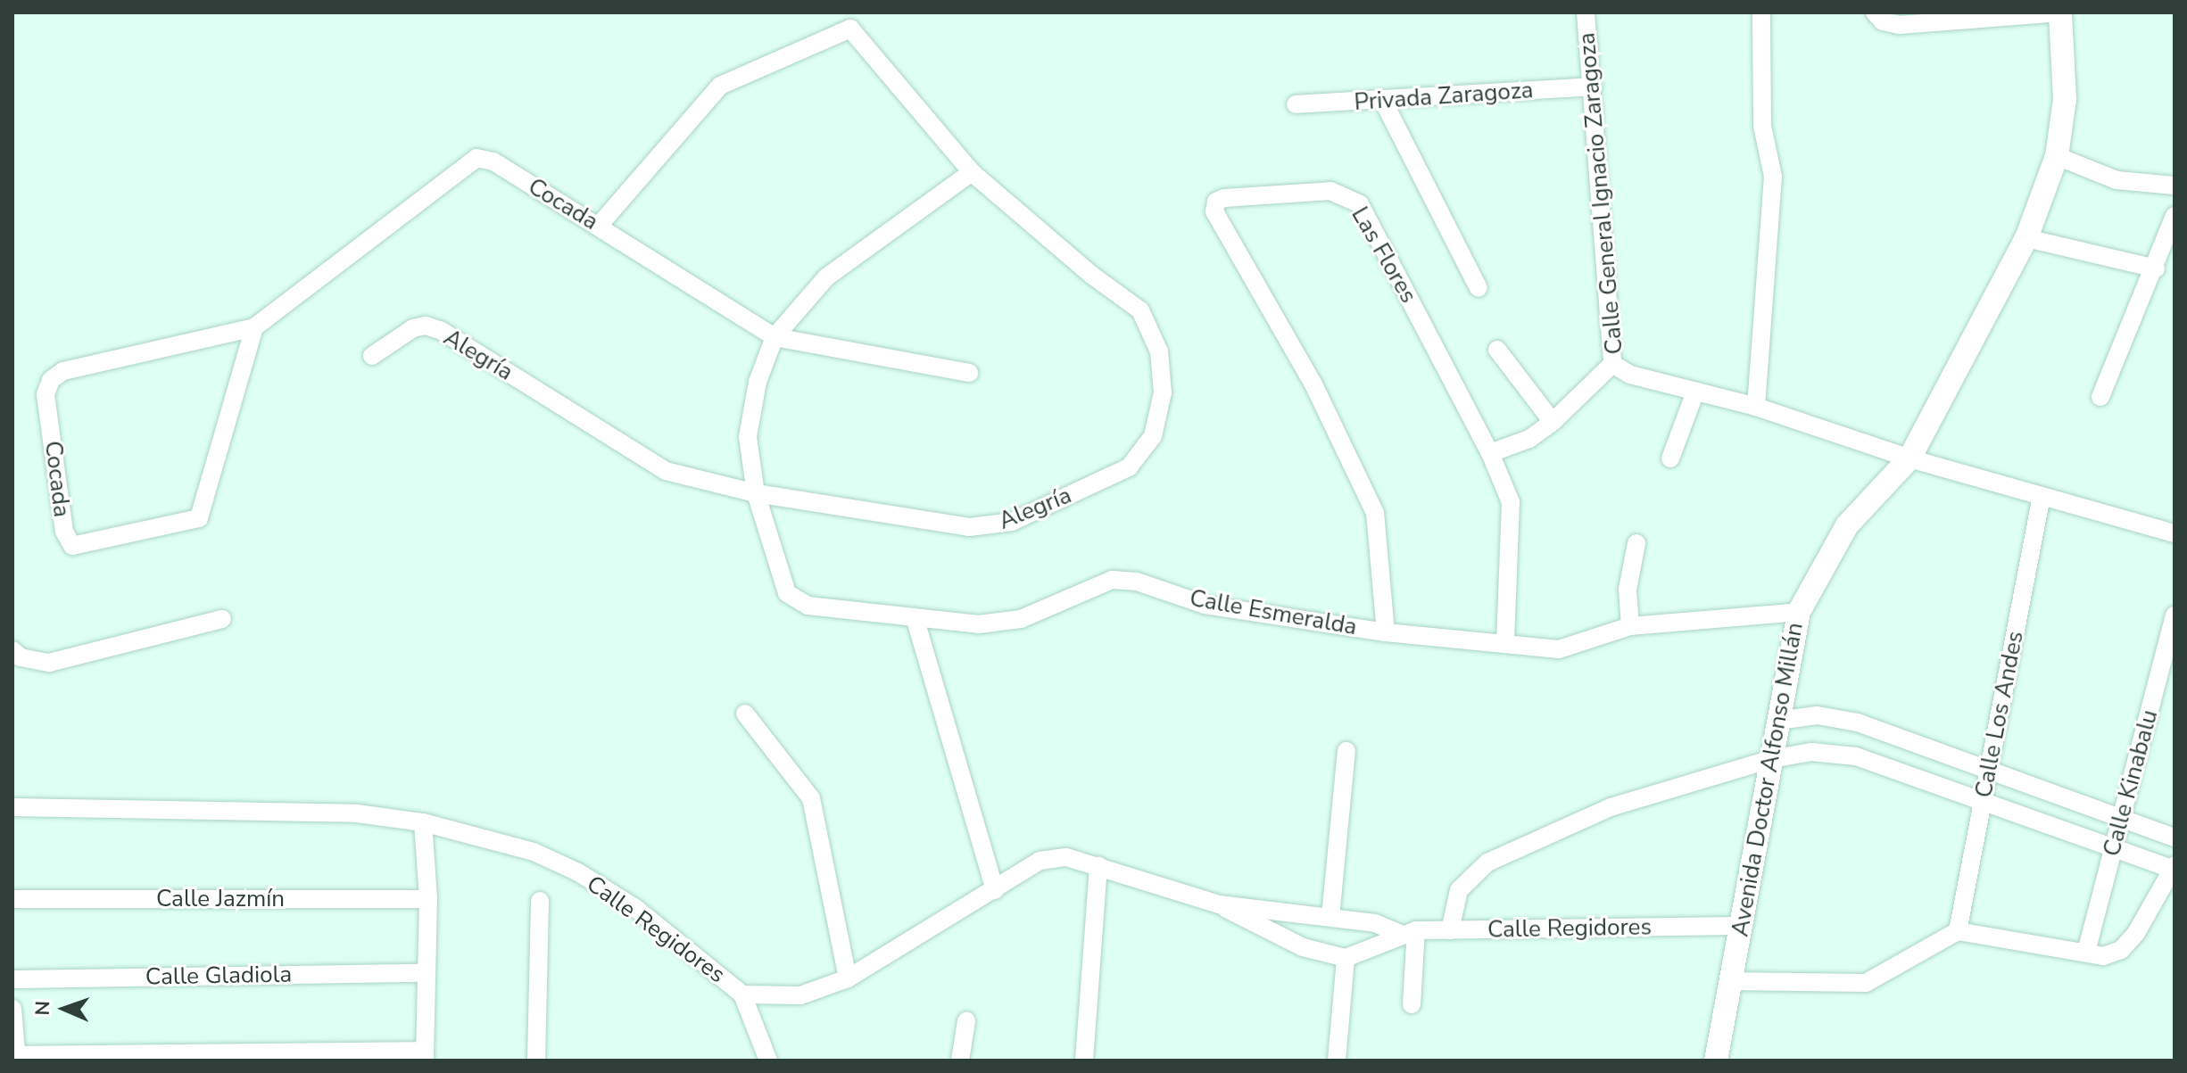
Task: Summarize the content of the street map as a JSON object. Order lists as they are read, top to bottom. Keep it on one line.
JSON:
{"streets":{"main road":["Avenida Doctor Alfonso Millán"],"street":["Privada Zaragoza","Calle General Ignacio Zaragoza","Cocada","Las Flores","Alegría","Calle Esmeralda","Calle Los Andes","Calle Kinabalu","Calle Jazmín","Calle Regidores","Calle Gladiola"]},"crossings":[["Privada Zaragoza","Calle General Ignacio Zaragoza"],["Calle General Ignacio Zaragoza","Calle Los Andes"],["Calle General Ignacio Zaragoza","Avenida Doctor Alfonso Millán"],["Cocada","Alegría"],["Cocada","Calle Esmeralda"],["Las Flores","Calle Esmeralda"],["Alegría","Calle Esmeralda"],["Calle Esmeralda","Avenida Doctor Alfonso Millán"],["Avenida Doctor Alfonso Millán","Calle Regidores"]],"north":"left"}
